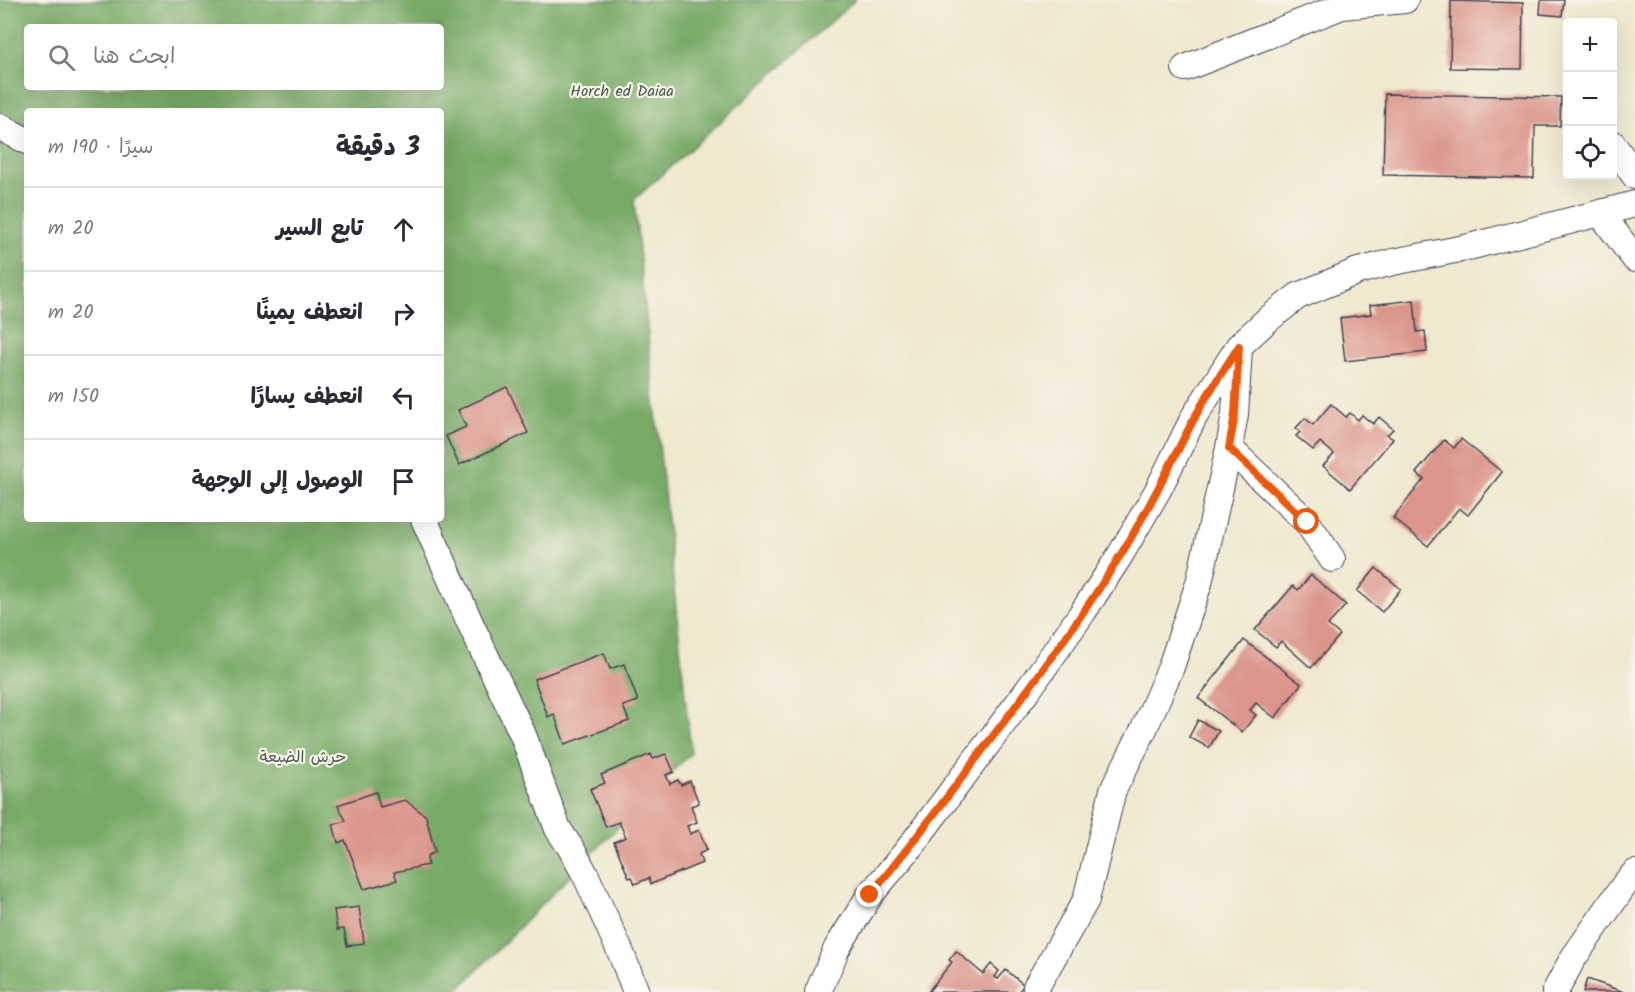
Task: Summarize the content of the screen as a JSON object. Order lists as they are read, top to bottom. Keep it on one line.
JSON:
{"parks":["Horch ed Daiaa","حرش الضيعة"],"page":{"map_buttons":["+","−"],"search":"ابحث هنا","heading":["3 دقيقة","سيرًا · 190 m"],"list":[["تابع السير","20 m"],["انعطف يمينًا","20 m"],["انعطف يسارًا","150 m"],"الوصول إلى الوجهة"]}}
